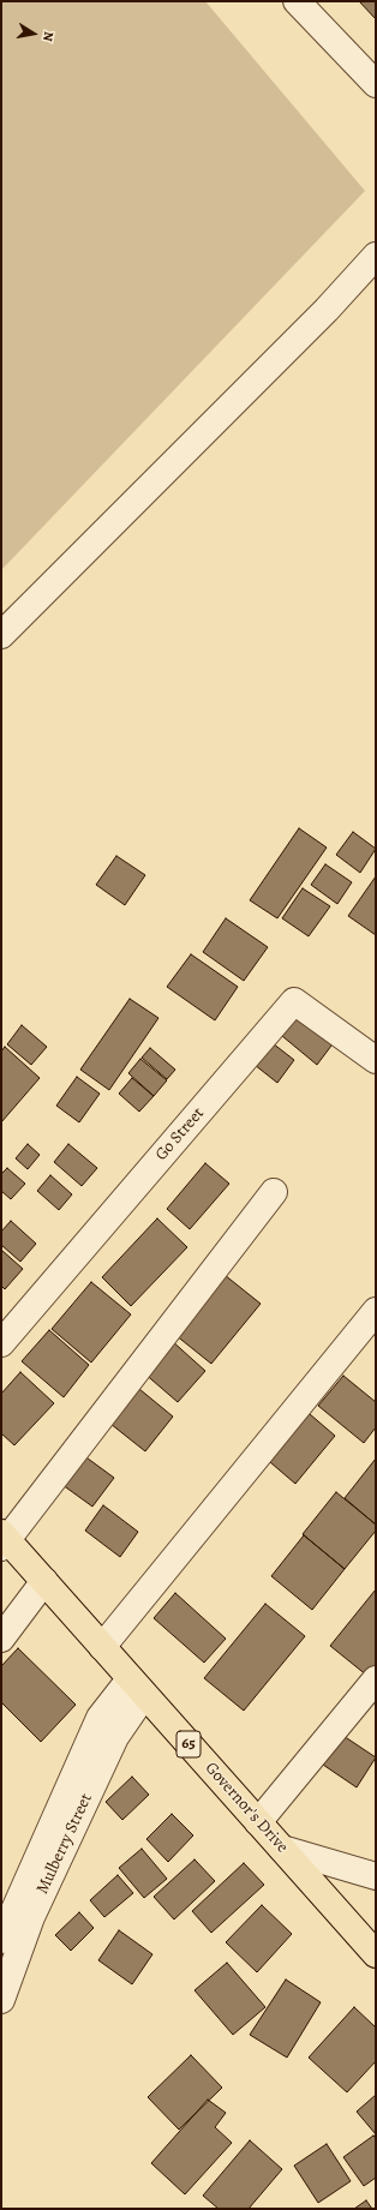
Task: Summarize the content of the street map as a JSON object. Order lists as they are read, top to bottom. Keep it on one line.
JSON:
{"streets":{"highway":["65","Governor's Drive"],"street":["Go Street","Mulberry Street"]},"crossings":[["Governor's Drive","Mulberry Street"]],"north":"right"}
